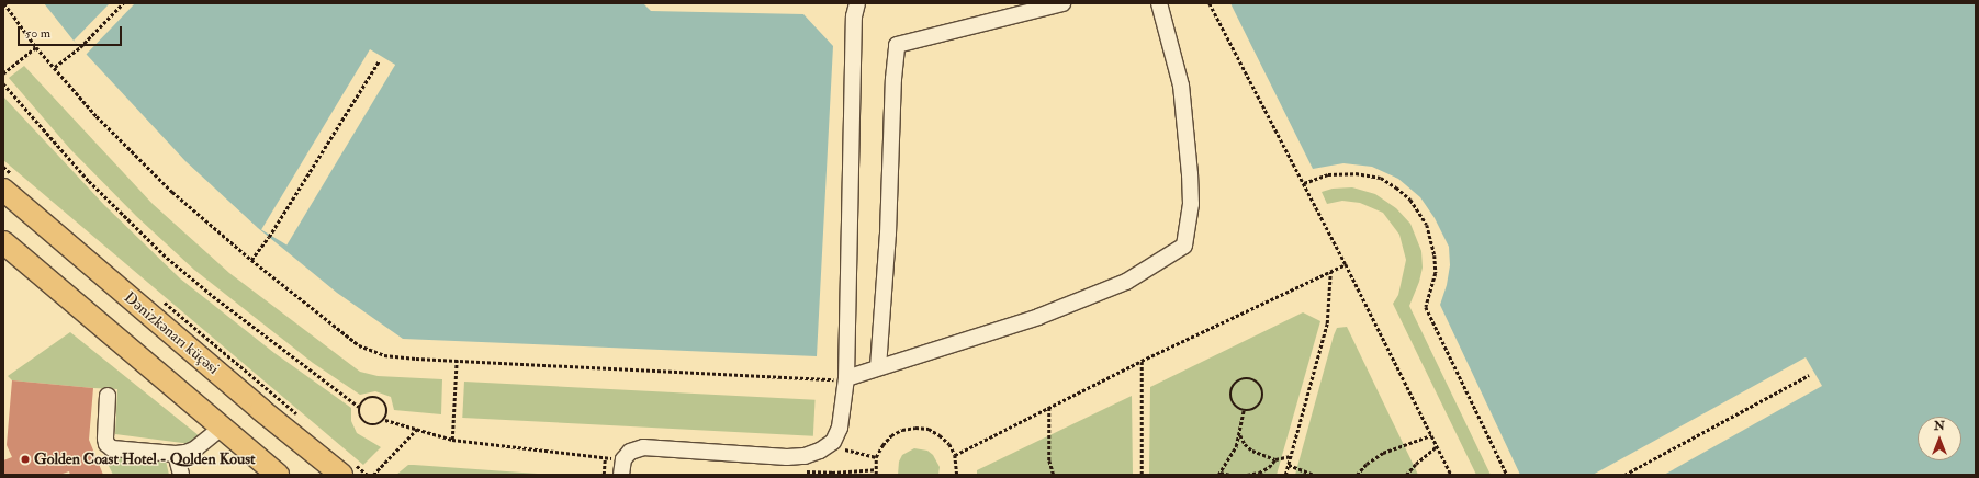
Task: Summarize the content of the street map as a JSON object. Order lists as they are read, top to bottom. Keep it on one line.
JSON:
{"streets":{"highway":["Dənizkənarı küçəsi"]},"places":["Golden Coast Hotel - Qolden Koust"],"scale_bar":"50 m","north":"top"}
